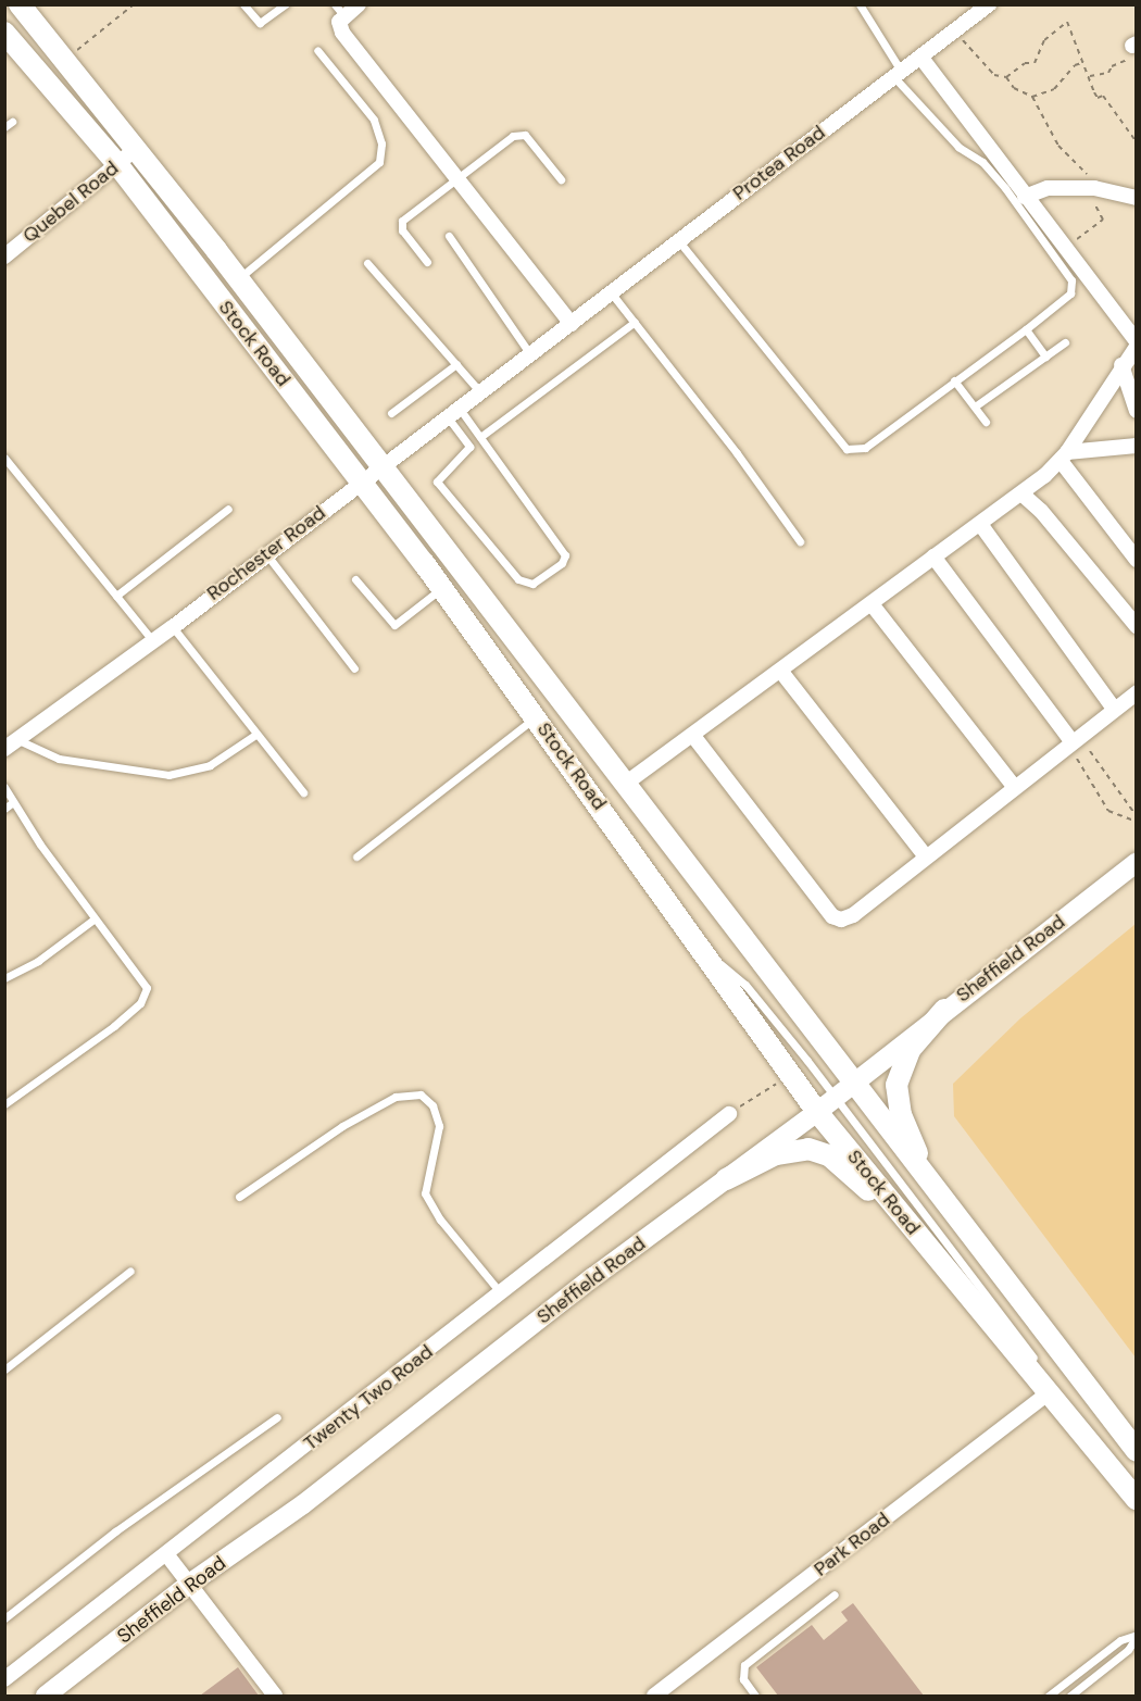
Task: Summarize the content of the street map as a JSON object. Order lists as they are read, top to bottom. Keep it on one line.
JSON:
{"streets":{"main road":["Stock Road"],"street":["Protea Road","Quebel Road","Rochester Road","Sheffield Road","Twenty Two Road","Park Road"]},"crossings":[["Protea Road","Stock Road"],["Protea Road","Rochester Road"],["Quebel Road","Stock Road"],["Stock Road","Rochester Road"],["Stock Road","Sheffield Road"],["Stock Road","Park Road"]]}
